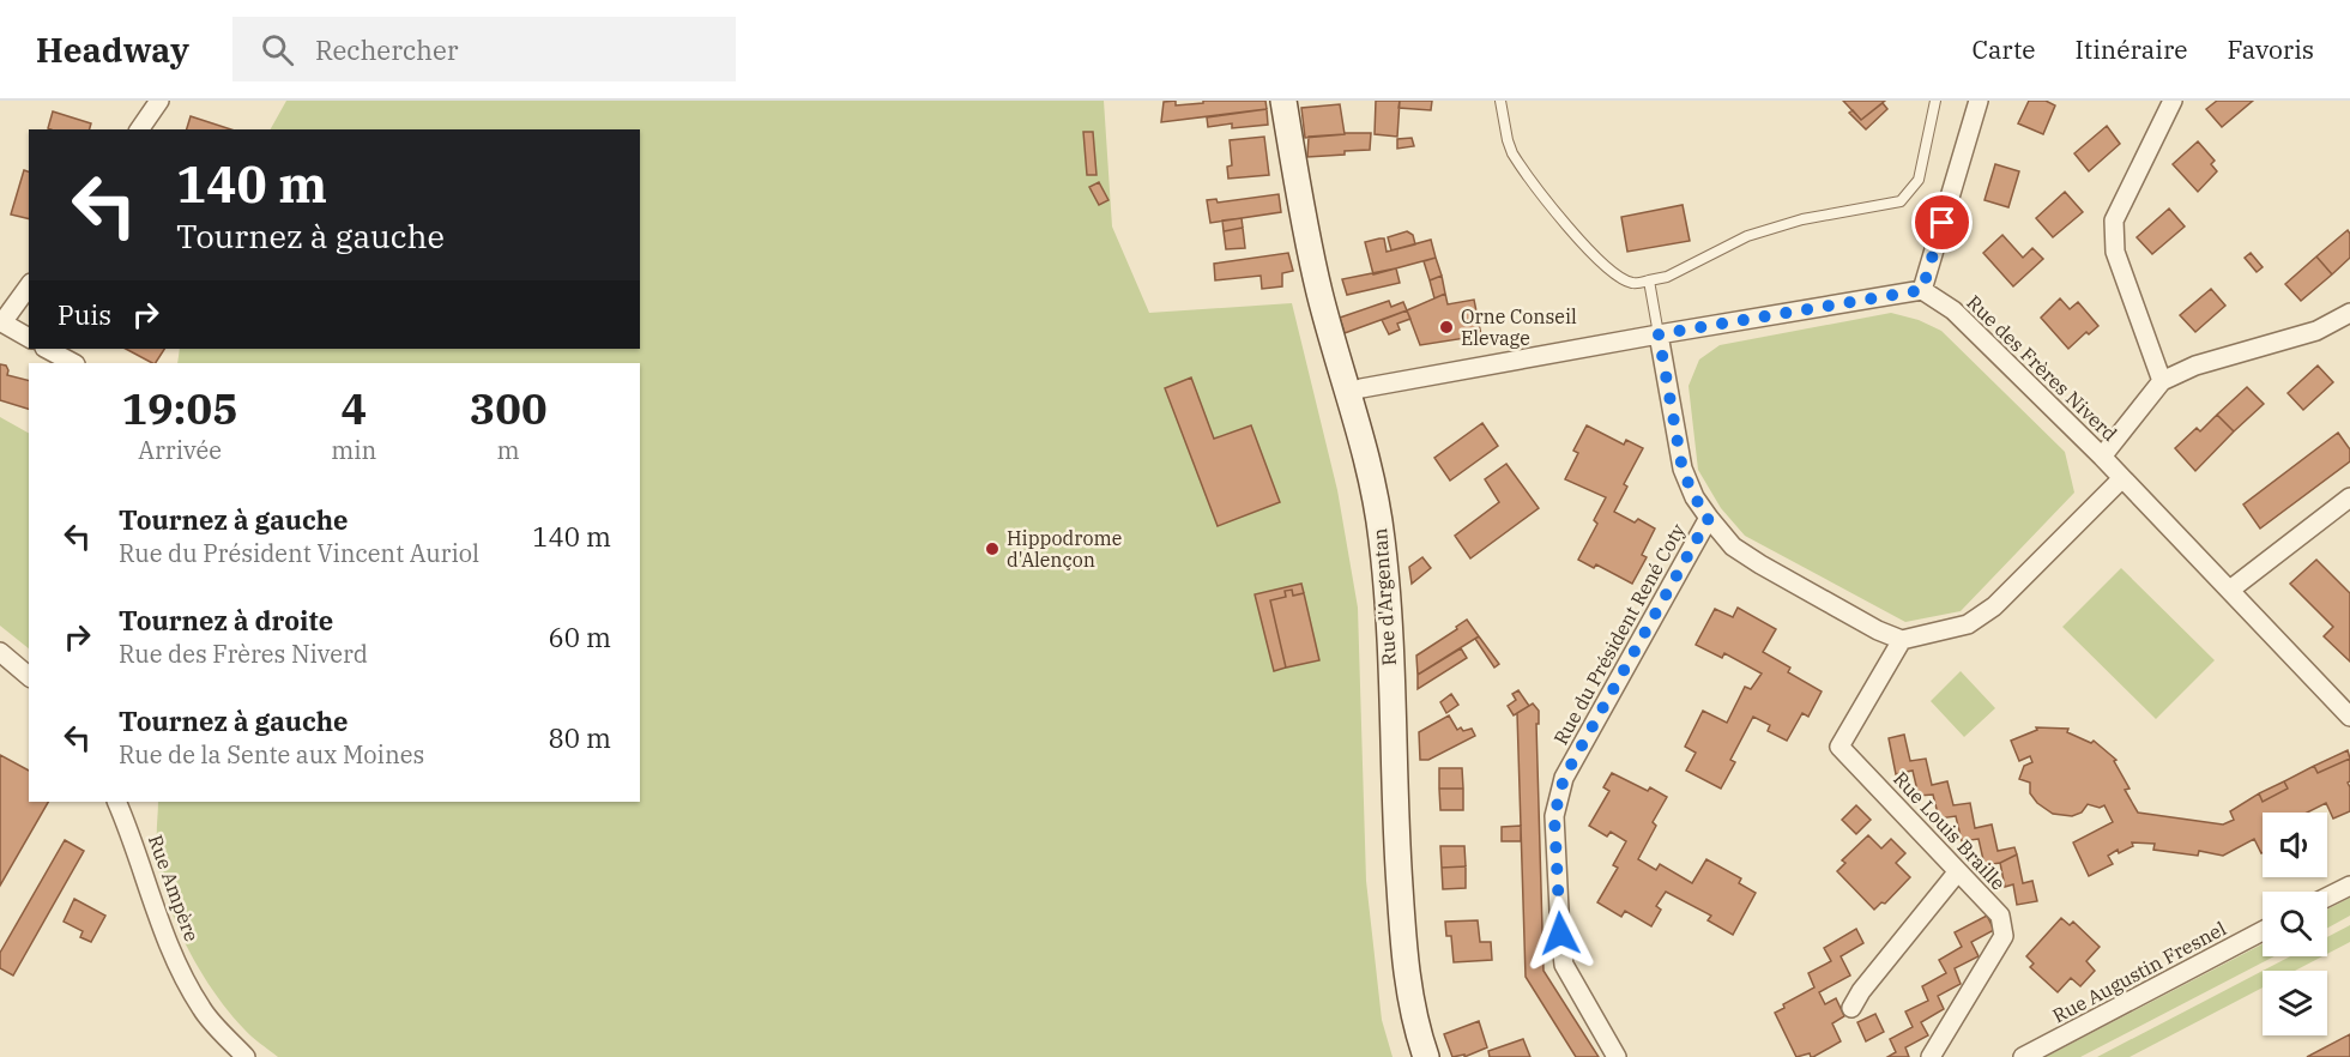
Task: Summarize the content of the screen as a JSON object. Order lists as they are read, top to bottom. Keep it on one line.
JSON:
{"streets":{"main road":["Rue d'Argentan"],"street":["Rue des Frères Niverd","Rue du Président René Coty","Rue Louis Braille","Rue Ampère","Rue Augustin Fresnel"]},"places":["Orne Conseil Elevage","Hippodrome d'Alençon"],"page":{"header":"Headway","search":"Rechercher","nav":["Carte","Itinéraire","Favoris"],"turn":["140 m","Tournez à gauche"],"then":"Puis","eta":["19:05","Arrivée","4","min","300","m"],"list":[{"name":"Tournez à gauche","note":"Rue du Président Vincent Auriol","value":"140 m"},{"name":"Tournez à droite","note":"Rue des Frères Niverd","value":"60 m"},{"name":"Tournez à gauche","note":"Rue de la Sente aux Moines","value":"80 m"}]}}
